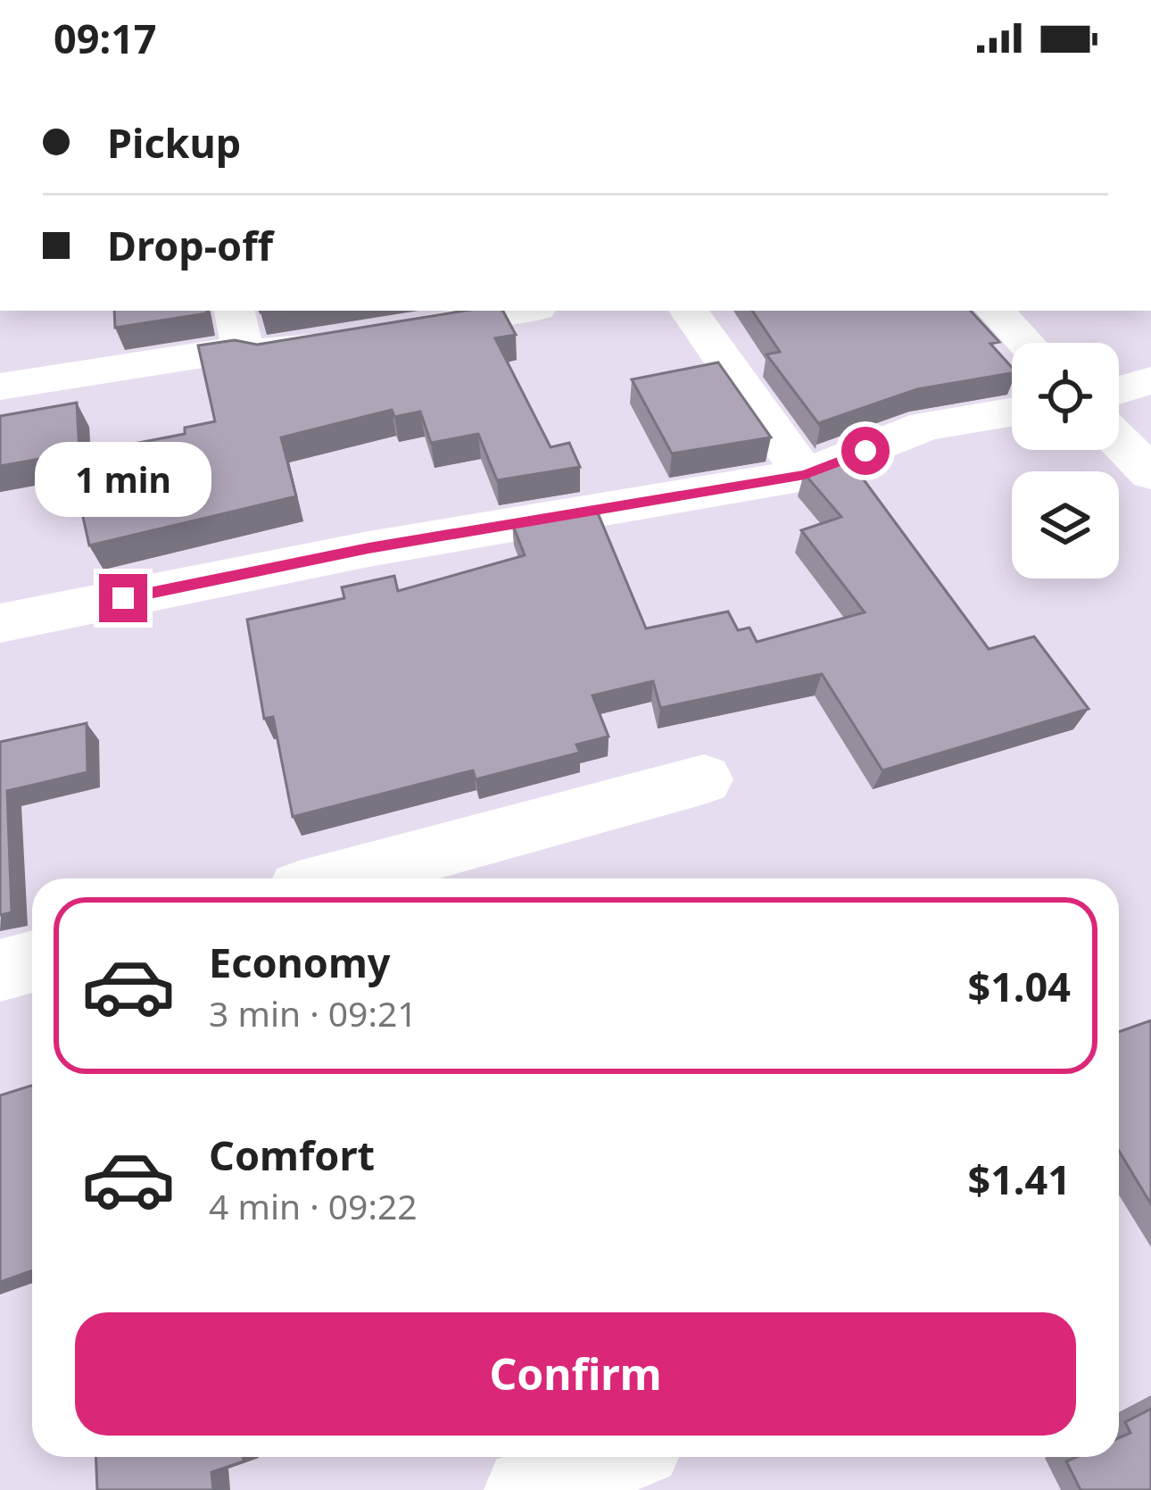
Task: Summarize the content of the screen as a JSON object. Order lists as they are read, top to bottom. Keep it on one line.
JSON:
{"page":{"status":"09:17","banner":["Pickup","Drop-off"],"bubble":"1 min","list":[{"name":"Economy","note":"3 min · 09:21","value":"$1.04"},{"name":"Comfort","note":"4 min · 09:22","value":"$1.41"}],"buttons":"Confirm"}}
